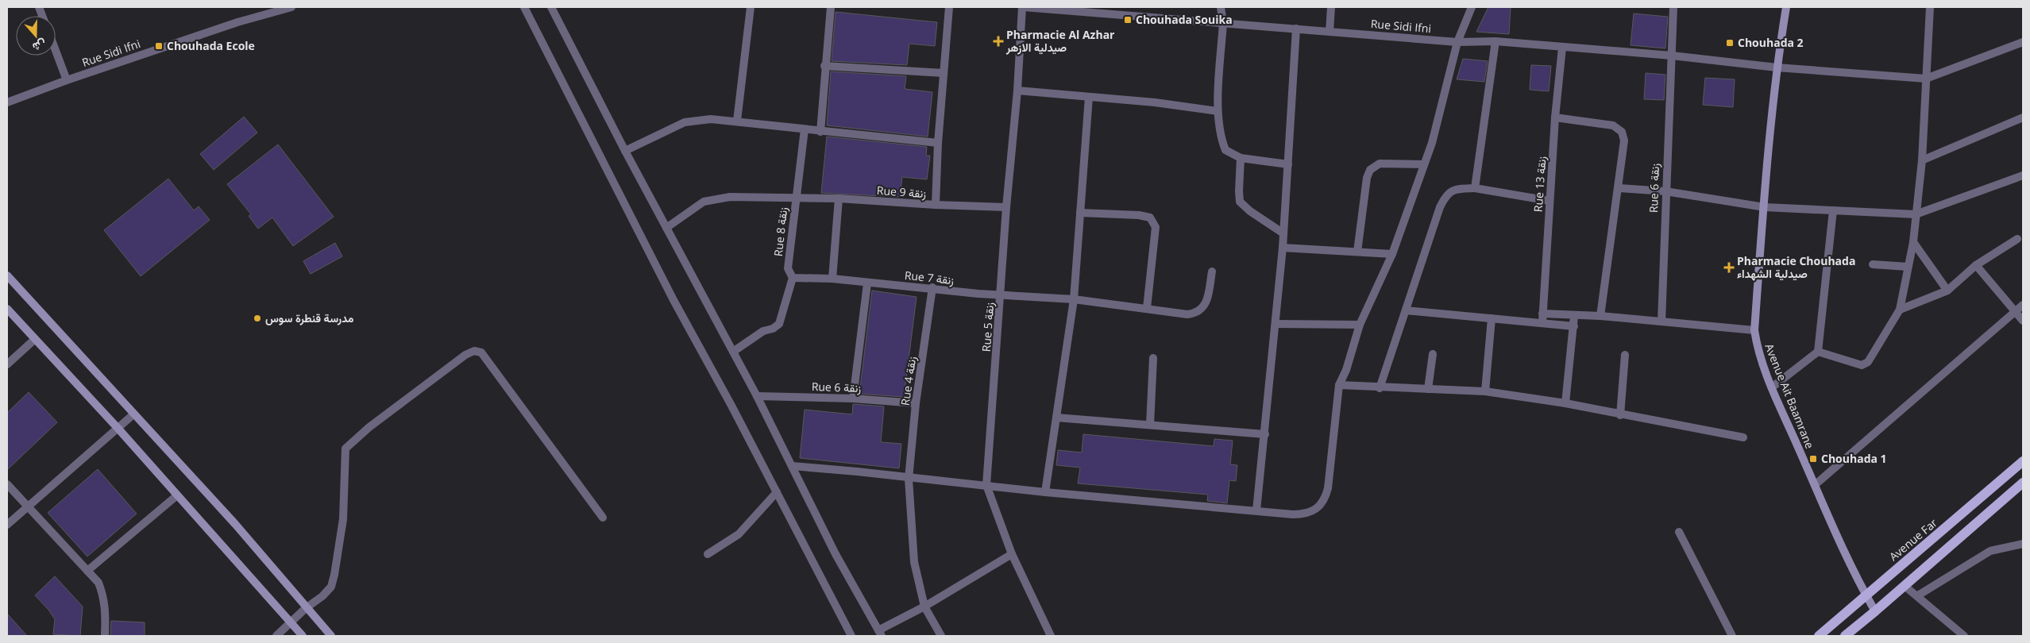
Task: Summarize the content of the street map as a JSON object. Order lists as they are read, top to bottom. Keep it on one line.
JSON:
{"streets":{"main road":["Avenue Far"],"street":["Rue Sidi Ifni","Rue 13 زنقة","Rue 6 زنقة","Rue 9 زنقة","Rue 8 زنقة","Rue 7 زنقة","Rue 5 زنقة","Rue 4 زنقة","Avenue Ait Baamrane"]},"crossings":[["Rue Sidi Ifni","Rue 13 زنقة"],["Rue Sidi Ifni","Rue 6 زنقة"],["Rue Sidi Ifni","Rue 5 زنقة"],["Rue Sidi Ifni","Avenue Ait Baamrane"],["Rue 6 زنقة","Rue 4 زنقة"],["Rue 9 زنقة","Rue 8 زنقة"],["Rue 9 زنقة","Rue 5 زنقة"],["Rue 8 زنقة","Rue 7 زنقة"],["Rue 7 زنقة","Rue 5 زنقة"],["Rue 7 زنقة","Rue 4 زنقة"],["Avenue Ait Baamrane","Avenue Far"]],"places":{"transit":["Chouhada Souika","Chouhada 2","Chouhada Ecole","Chouhada 1"],"health":["Pharmacie Al Azhar صيدلية الازهر","Pharmacie Chouhada صيدلية الشهداء"],"other":["مدرسة قنطرة سوس"]},"north":"bottom"}
